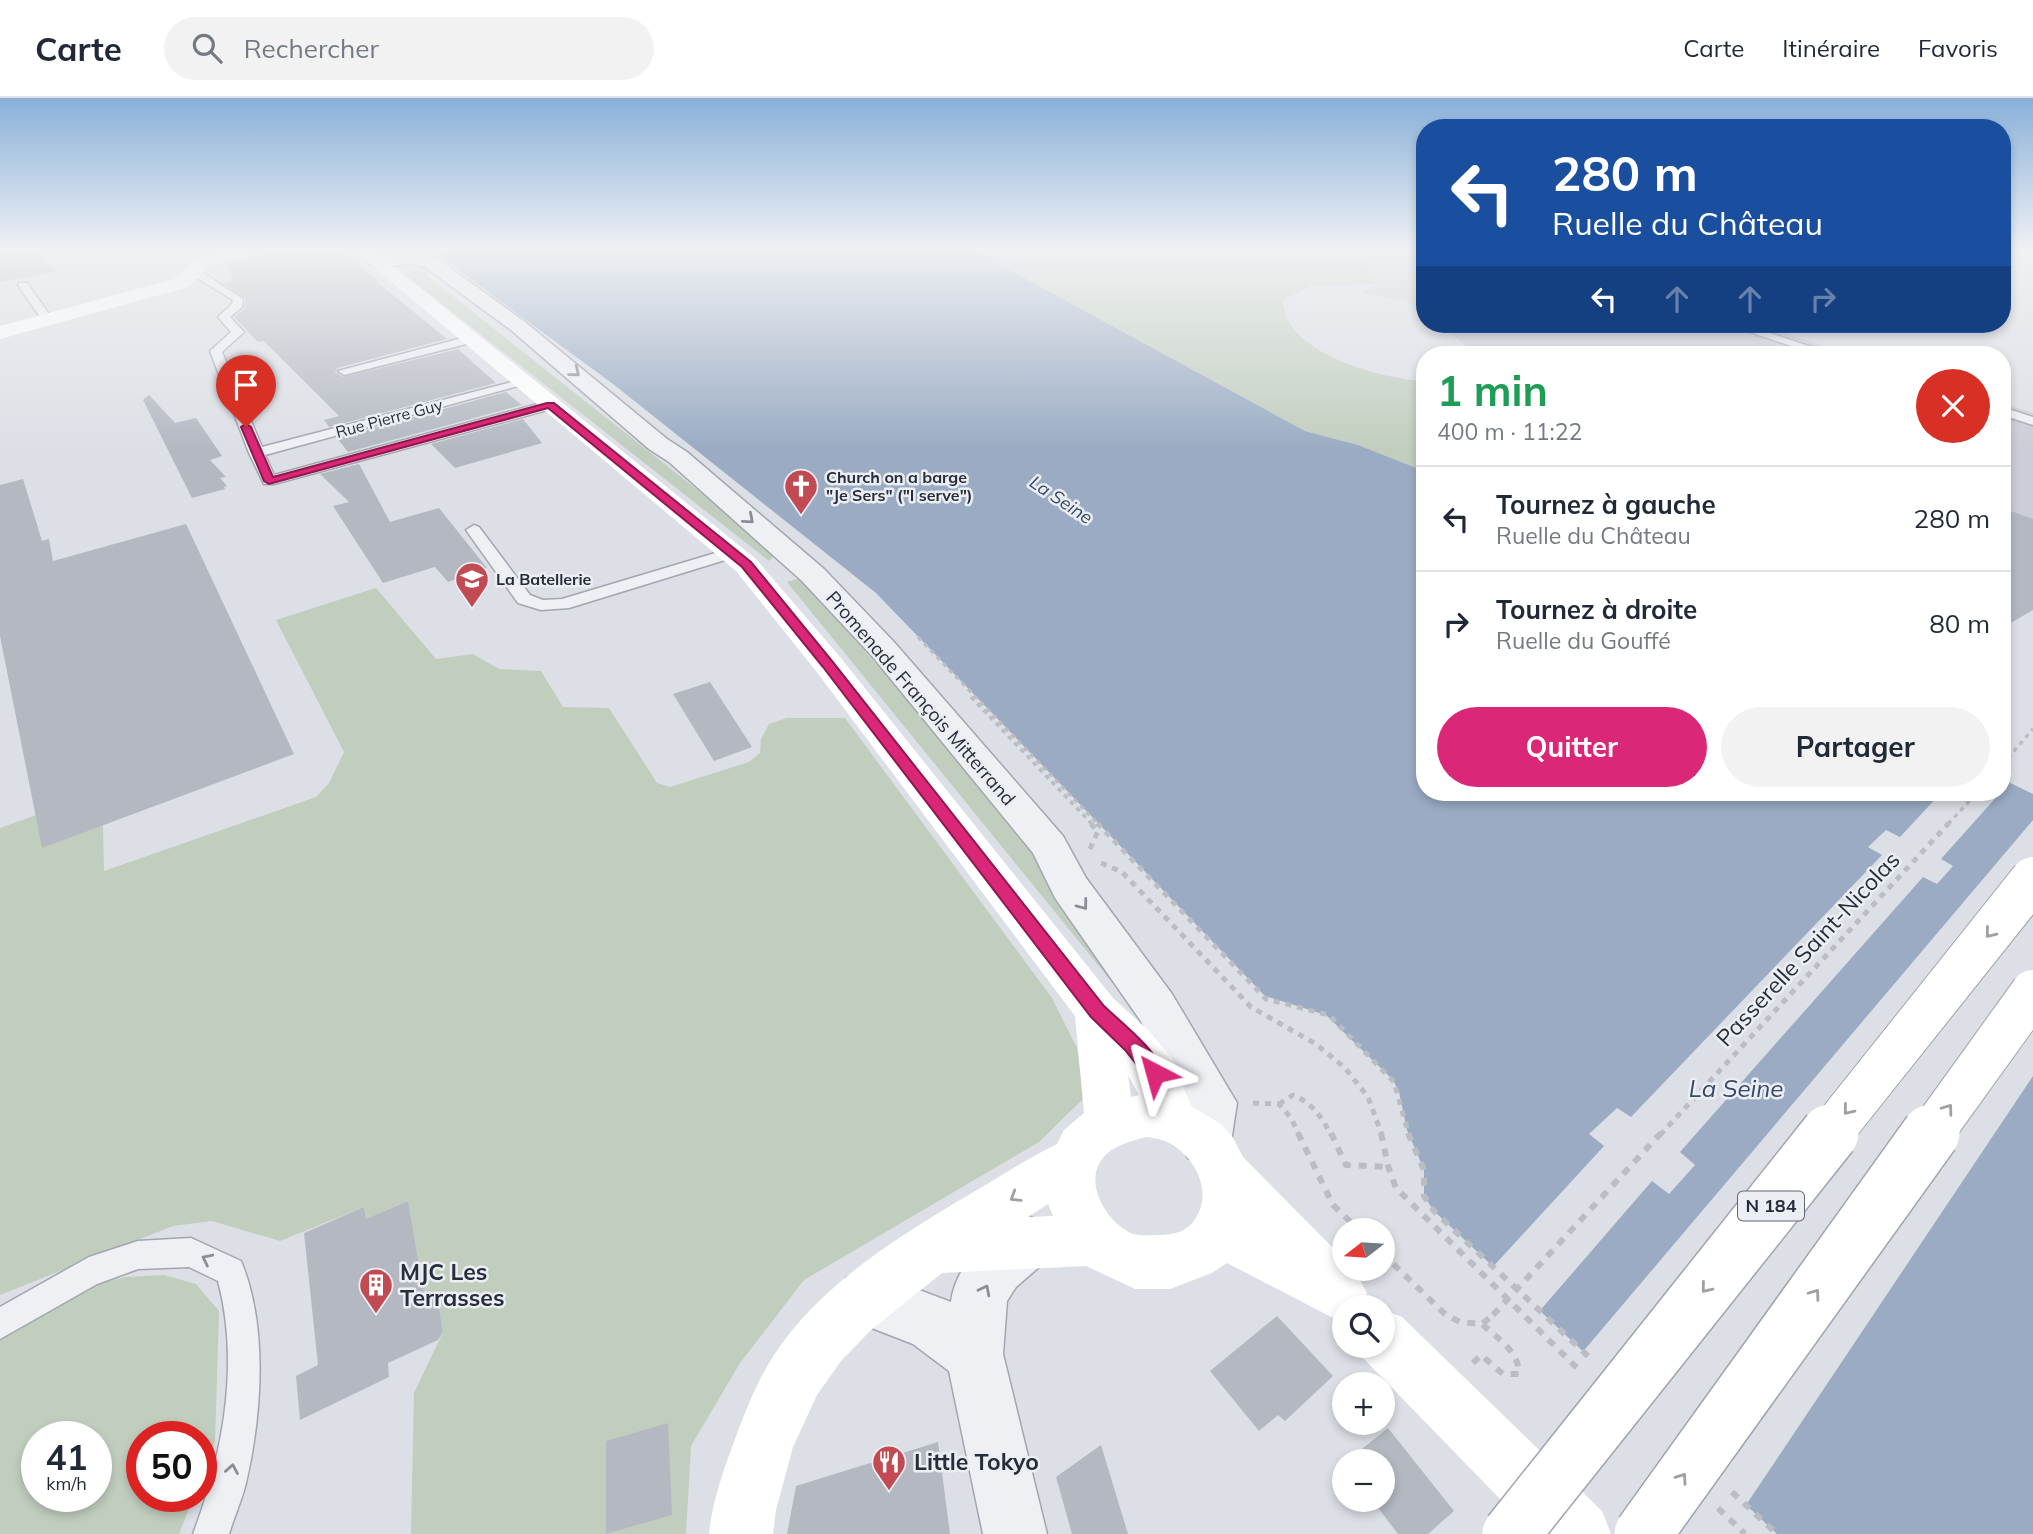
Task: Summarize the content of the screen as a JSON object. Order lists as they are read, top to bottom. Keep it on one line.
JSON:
{"streets":{"main road":["N 184"],"street":["Promenade François Mitterrand"],"lane":["Rue Pierre Guy"],"path":["Passerelle Saint-Nicolas"]},"one_way":["Promenade François Mitterrand"],"water":["La Seine"],"places":{"church":["Church on a barge \"Je Sers\" (\"I serve\")"],"school or university":["La Batellerie"],"building":["MJC Les Terrasses"],"restaurant":["Little Tokyo"]},"north":"left","page":{"header":"Carte","search":"Rechercher","nav":["Carte","Itinéraire","Favoris"],"turn":["280 m","Ruelle du Château"],"heading":["1 min","400 m · 11:22"],"list":[{"name":"Tournez à gauche","note":"Ruelle du Château","value":"280 m"},{"name":"Tournez à droite","note":"Ruelle du Gouffé","value":"80 m"}],"buttons":["Quitter","Partager"],"map_buttons":["+","−"],"speed":"41 km/h","limit":"50"}}
